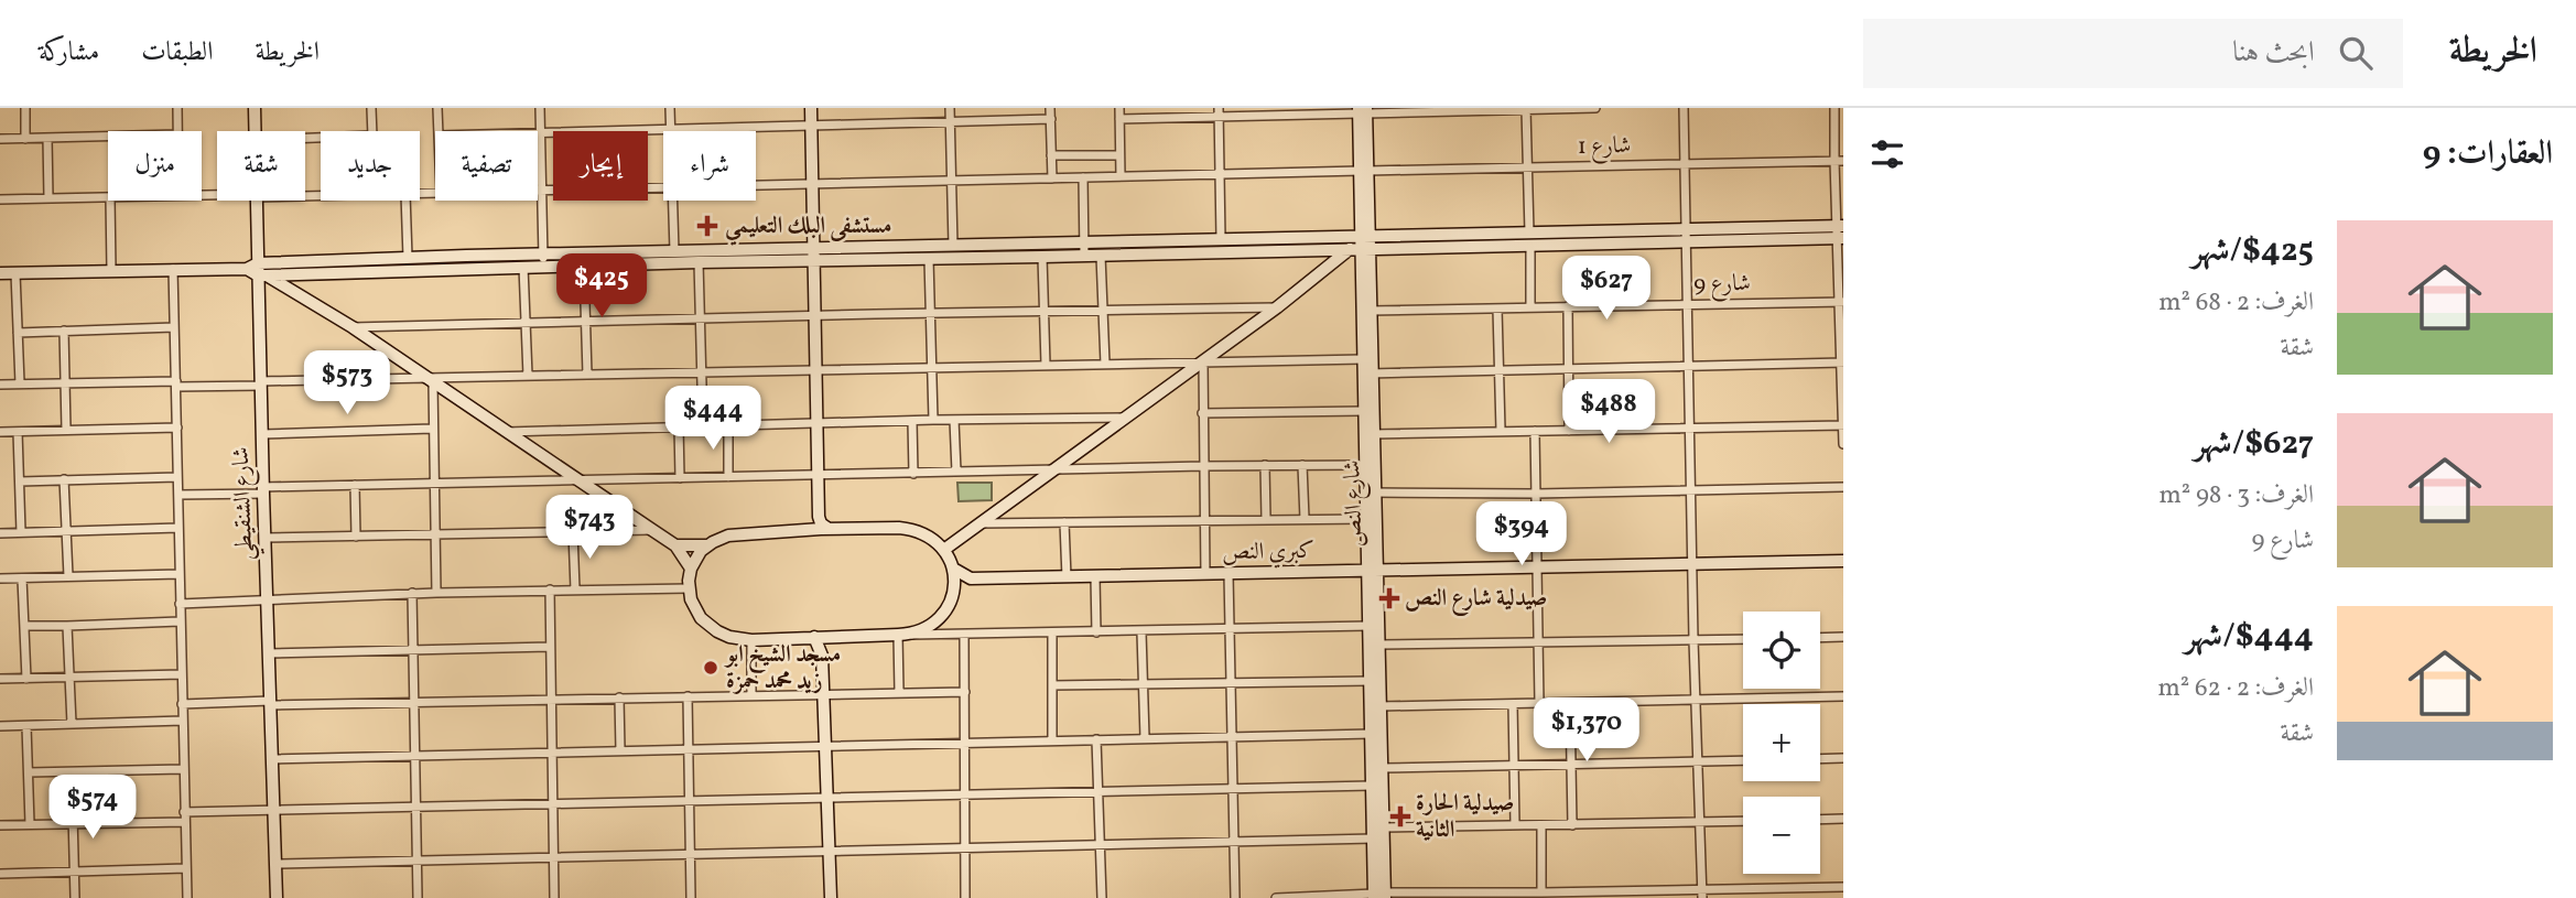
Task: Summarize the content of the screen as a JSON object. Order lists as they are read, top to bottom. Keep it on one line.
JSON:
{"streets":{"street":["شارع 1","شارع 9","شارع الشنقيطي","شارع النص","كبري النص"]},"crossings":[["شارع 1","شارع النص"],["شارع 9","شارع النص"],["شارع النص","كبري النص"]],"places":{"health":["مستشفى البلك التعليمي","صيدلية شارع النص","صيدلية الحارة الثانية"],"other":["مسجد الشيخ ابو زيد محمد حمزة"]},"page":{"header":"الخريطة","search":"ابحث هنا","nav":["الخريطة","الطبقات","مشاركة"],"heading":"العقارات: 9","chip":["شراء","إيجار","تصفية","جديد","شقة","منزل"],"list":[{"name":"$425/شهر","note":"الغرف: 2 · 68 m² · شقة"},{"name":"$627/شهر","note":"الغرف: 3 · 98 m² · شارع 9"},{"name":"$444/شهر","note":"الغرف: 2 · 62 m² · شقة"}],"price":["$425","$627","$573","$488","$444","$743","$394","$1,370","$574"],"map_buttons":["+","−"]}}
